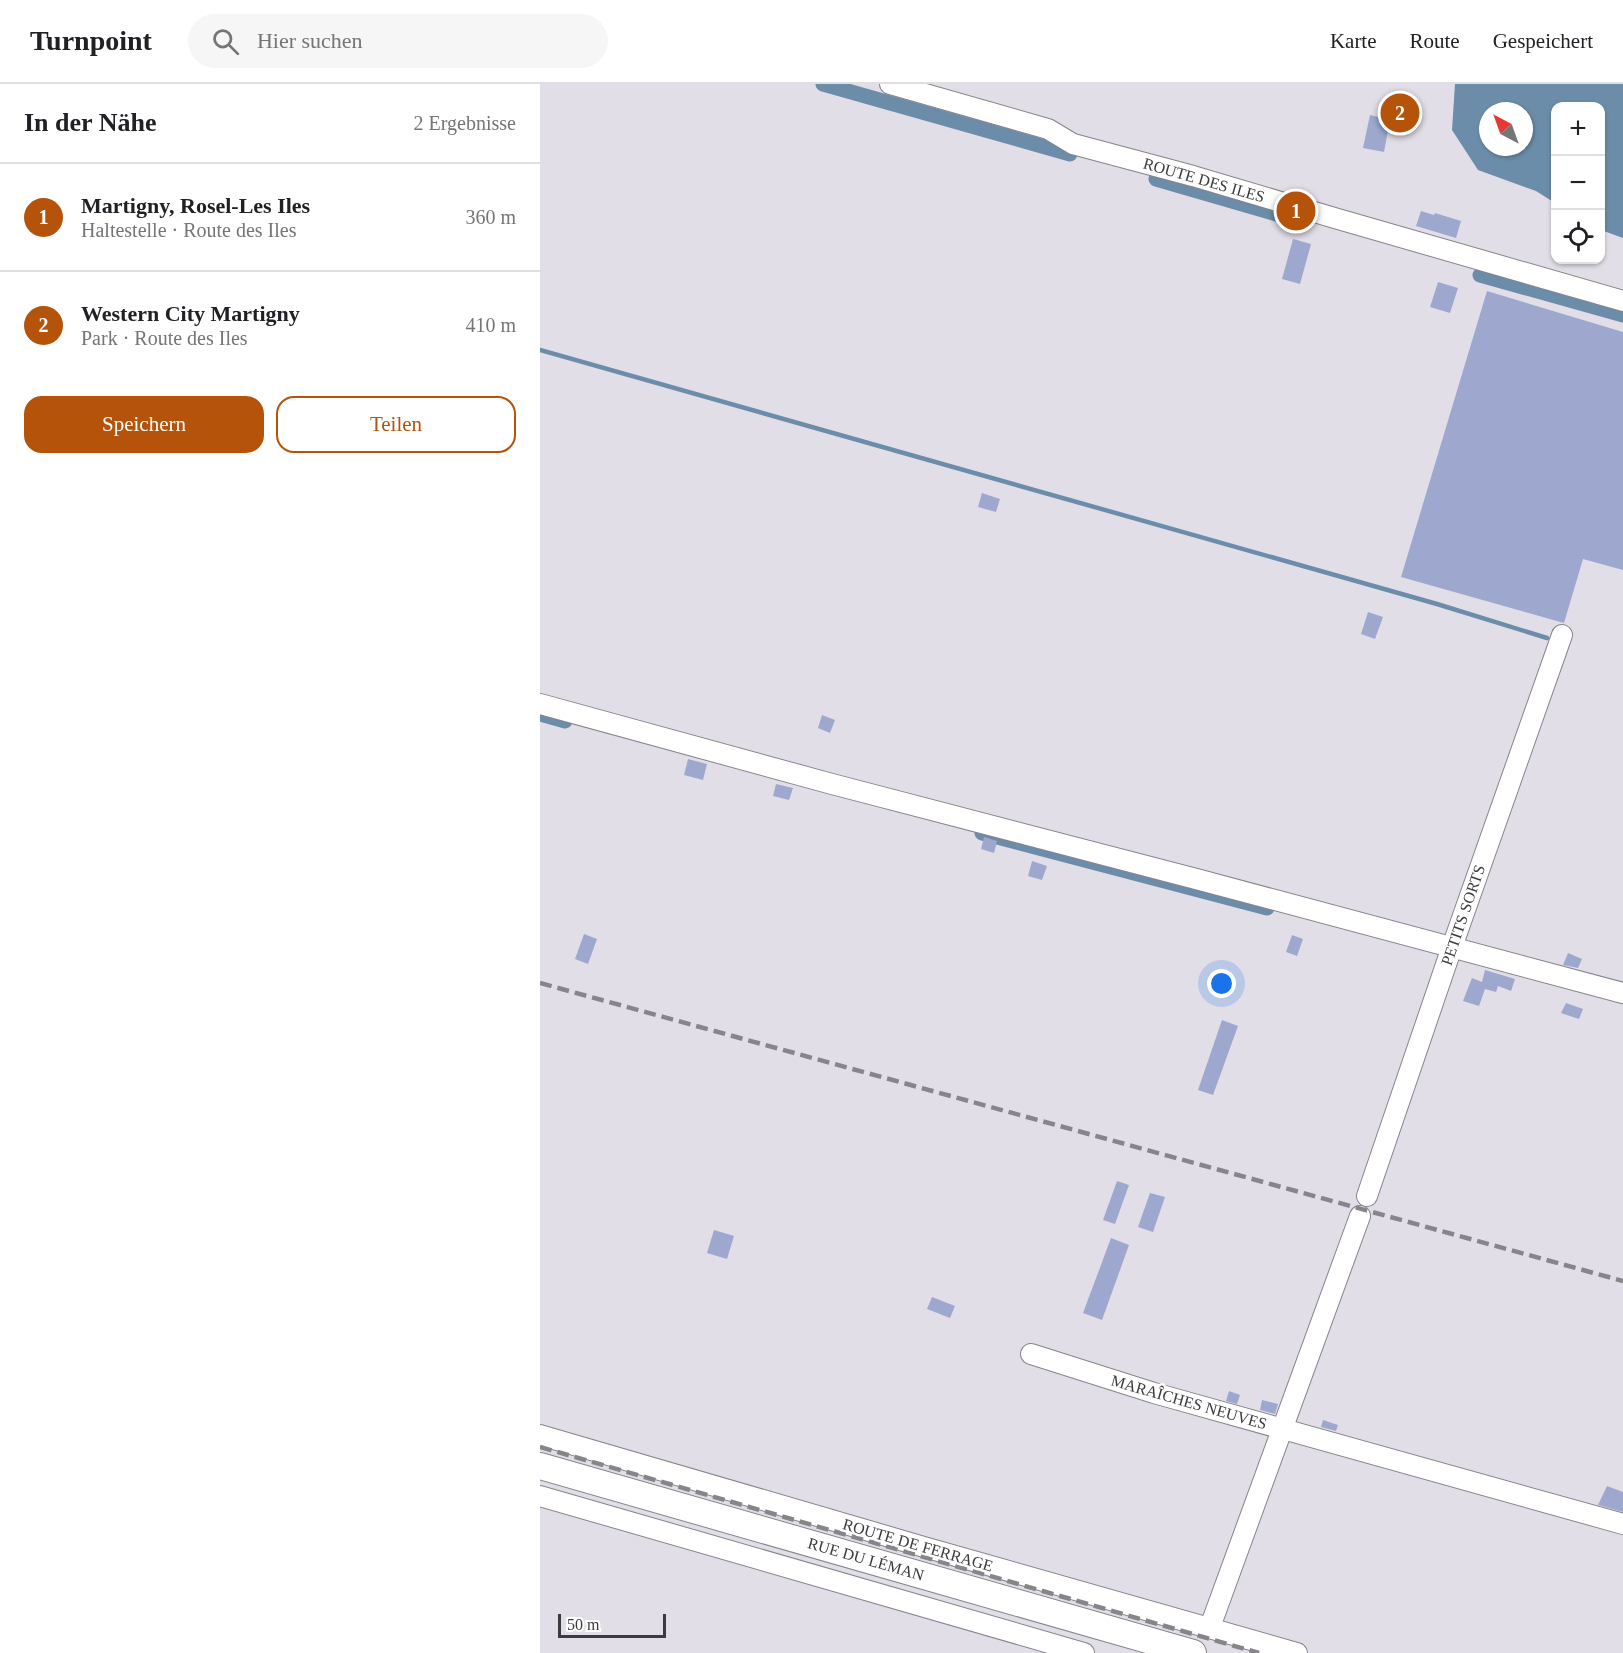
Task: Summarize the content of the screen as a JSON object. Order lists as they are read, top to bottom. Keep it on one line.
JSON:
{"streets":{"main road":["RUE DU LÉMAN"],"street":["ROUTE DES ILES","PETITS SORTS","MARAÎCHES NEUVES","ROUTE DE FERRAGE"]},"crossings":[["MARAÎCHES NEUVES","ROUTE DE FERRAGE"]],"scale_bar":"50 m","north":"top left","page":{"header":"Turnpoint","search":"Hier suchen","nav":["Karte","Route","Gespeichert"],"heading":["In der Nähe","2 Ergebnisse"],"pins":["2","1"],"map_buttons":["+","−"],"list":[{"mark":"1","name":"Martigny, Rosel-Les Iles","note":"Haltestelle · Route des Iles","value":"360 m"},{"mark":"2","name":"Western City Martigny","note":"Park · Route des Iles","value":"410 m"}],"buttons":["Speichern","Teilen"],"scale":"50 m"}}
